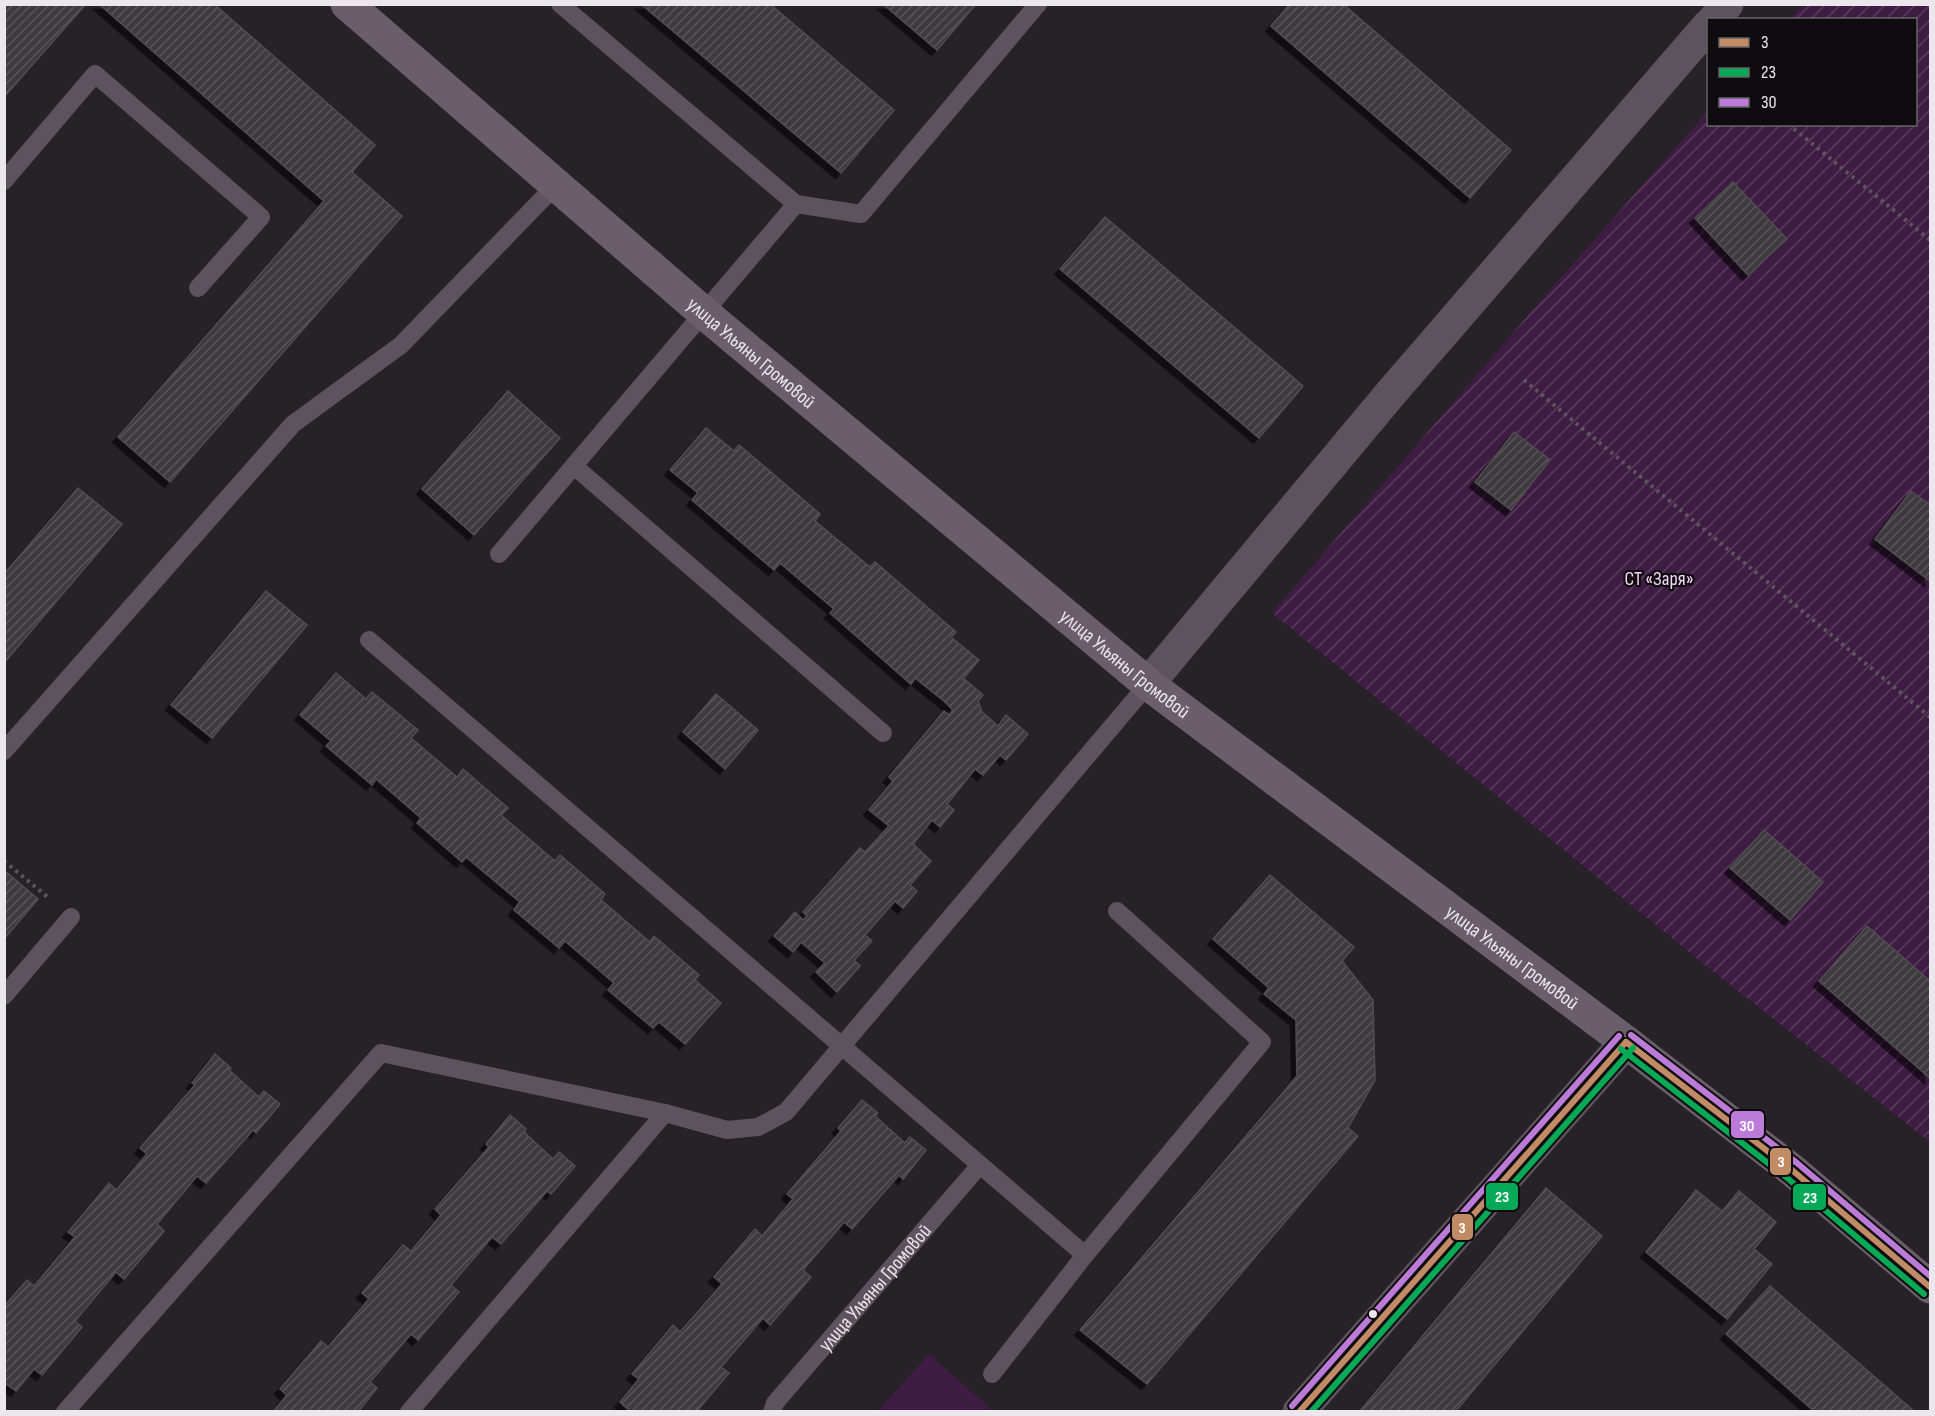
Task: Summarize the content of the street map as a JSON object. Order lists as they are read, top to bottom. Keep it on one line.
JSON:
{"streets":{"main road":["улица Ульяны Громовой"]},"parks":["СТ «Заря»"],"lines":["transit line 30","transit line 3","transit line 23"],"legend":["3","23","30"]}
